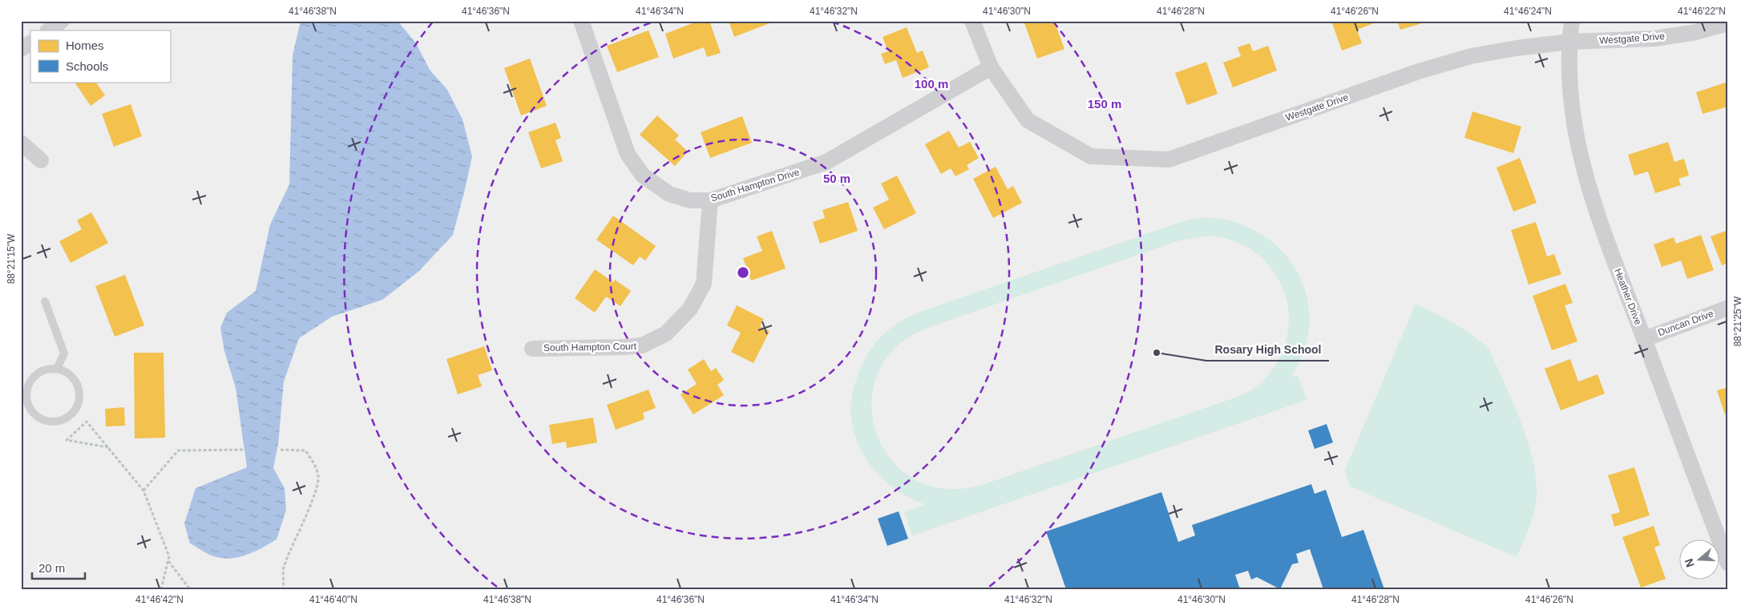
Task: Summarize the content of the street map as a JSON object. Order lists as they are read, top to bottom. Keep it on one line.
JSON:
{"streets":{"street":["Westgate Drive","South Hampton Drive","Heather Drive","Duncan Drive","South Hampton Court"]},"crossings":[["Westgate Drive","South Hampton Drive"],["Westgate Drive","Heather Drive"],["South Hampton Drive","South Hampton Court"],["Heather Drive","Duncan Drive"]],"places":["Rosary High School"],"legend":["Homes","Schools"],"scale_bar":"20 m","north":"left","coordinates":["41°46'38\"N","41°46'36\"N","41°46'34\"N","41°46'32\"N","41°46'30\"N","41°46'28\"N","41°46'26\"N","41°46'24\"N","41°46'22\"N","88°21'15\"W","88°21'25\"W","41°46'42\"N","41°46'40\"N"],"rings":["100 m","150 m","50 m"]}
